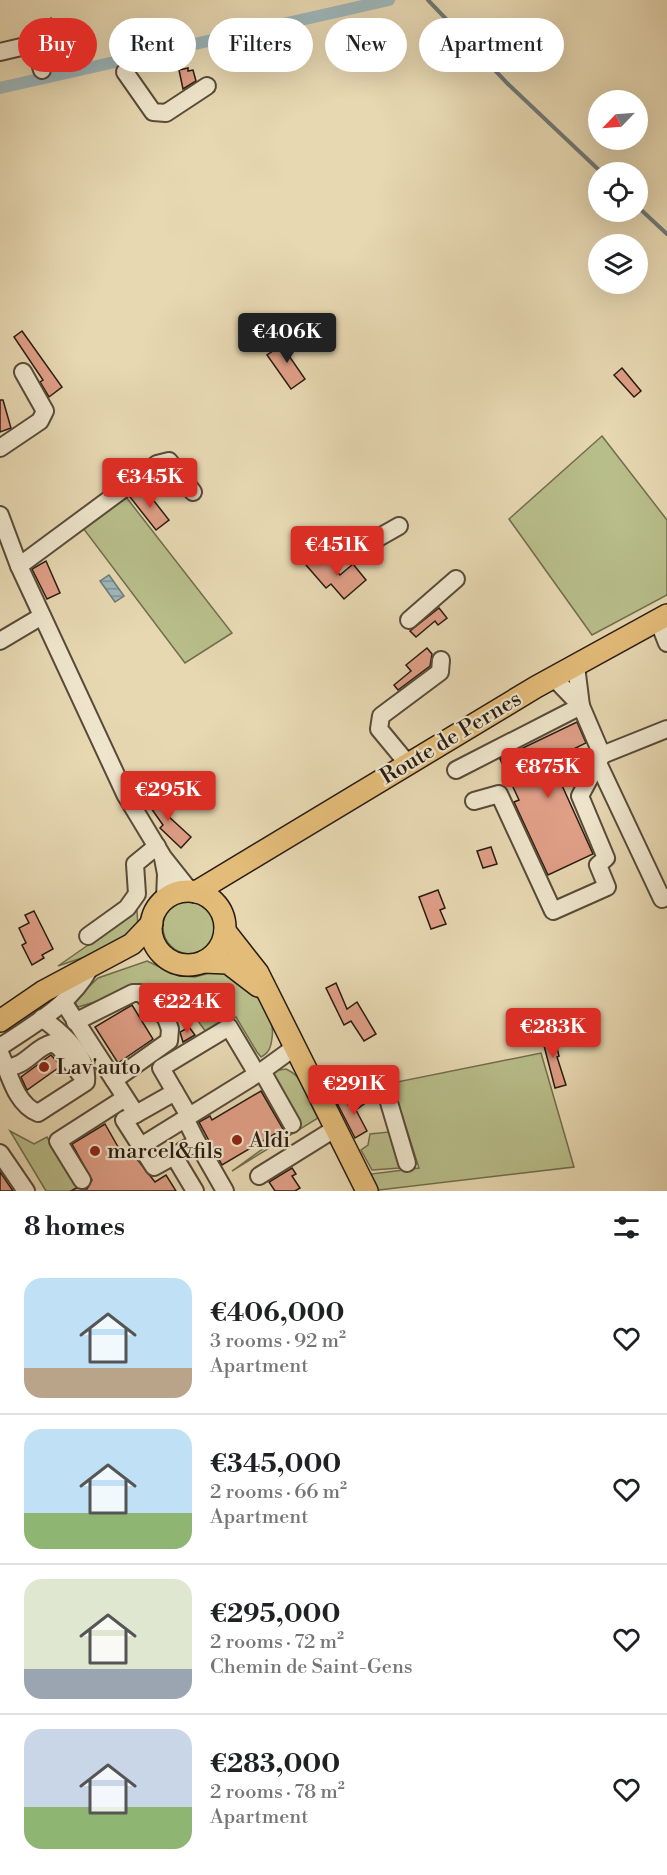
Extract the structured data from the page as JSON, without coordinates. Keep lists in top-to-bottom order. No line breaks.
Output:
{"streets":{"main road":["Route de Pernes"]},"places":["Lav'auto","Aldi","marcel&fils"],"north":"bottom left","page":{"chip":["Buy","Rent","Filters","New","Apartment"],"price":["€406K","€345K","€451K","€875K","€295K","€224K","€283K","€291K"],"heading":"8 homes","list":[{"name":"€406,000","note":"3 rooms · 92 m² · Apartment"},{"name":"€345,000","note":"2 rooms · 66 m² · Apartment"},{"name":"€295,000","note":"2 rooms · 72 m² · Chemin de Saint-Gens"},{"name":"€283,000","note":"2 rooms · 78 m² · Apartment"}]}}
